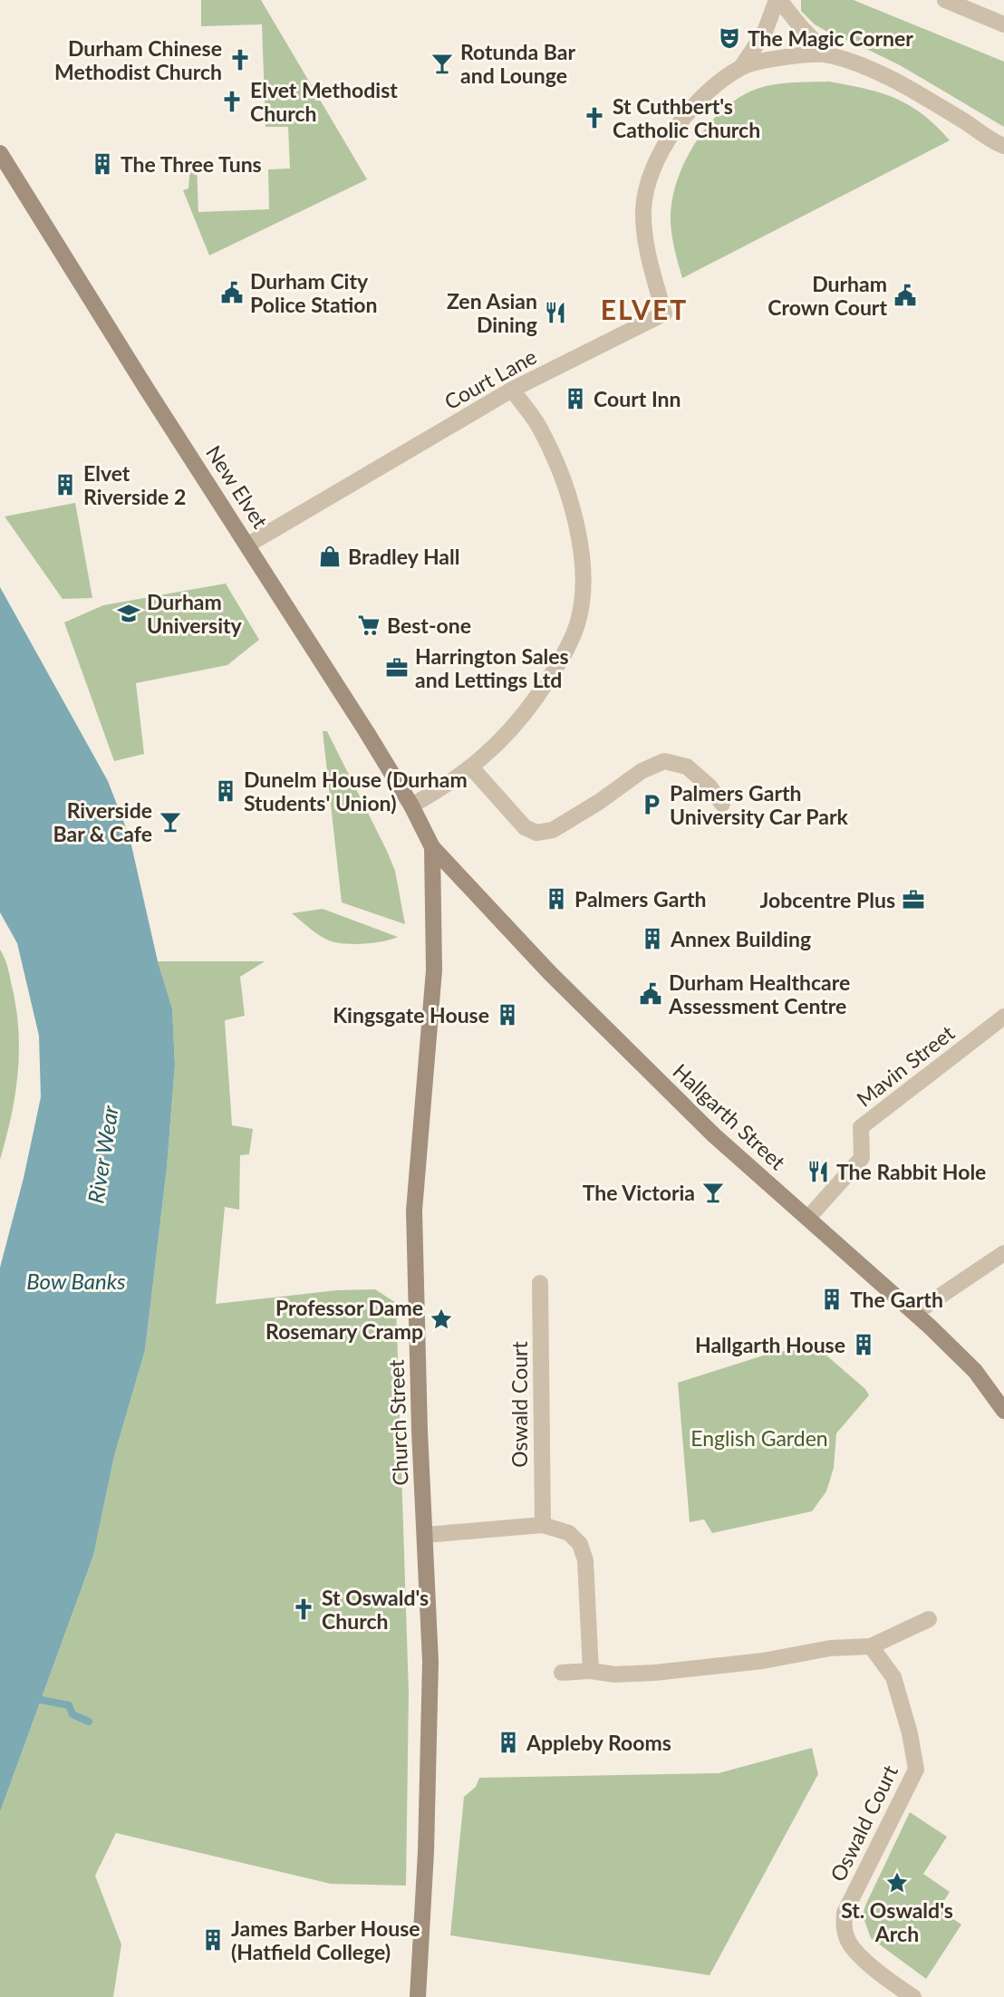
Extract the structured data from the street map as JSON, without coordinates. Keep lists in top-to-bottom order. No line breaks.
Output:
{"streets":{"street":["Court Lane","New Elvet","Mavin Street","Hallgarth Street","Oswald Court","Church Street"]},"crossings":[["Court Lane","New Elvet"],["New Elvet","Hallgarth Street"],["New Elvet","Church Street"],["Mavin Street","Hallgarth Street"],["Hallgarth Street","Church Street"]],"districts":["ELVET"],"water":["River Wear","Bow Banks"],"parks":["English Garden"],"places":{"theatre":["The Magic Corner"],"church":["Durham Chinese Methodist Church","Elvet Methodist Church","St Cuthbert's Catholic Church","St Oswald's Church"],"bar":["Rotunda Bar and Lounge","Riverside Bar & Cafe","The Victoria"],"building":["The Three Tuns","Court Inn","Elvet Riverside 2","Dunelm House (Durham Students' Union)","Palmers Garth","Annex Building","Kingsgate House","The Garth","Hallgarth House","Appleby Rooms","James Barber House (Hatfield College)"],"public building":["Durham City Police Station","Durham Crown Court","Durham Healthcare Assessment Centre"],"restaurant":["Zen Asian Dining","The Rabbit Hole"],"shop":["Bradley Hall"],"school or university":["Durham University"],"supermarket":["Best-one"],"office":["Harrington Sales and Lettings Ltd","Jobcentre Plus"],"parking":["Palmers Garth University Car Park"],"place":["Professor Dame Rosemary Cramp","St. Oswald's Arch"]}}
